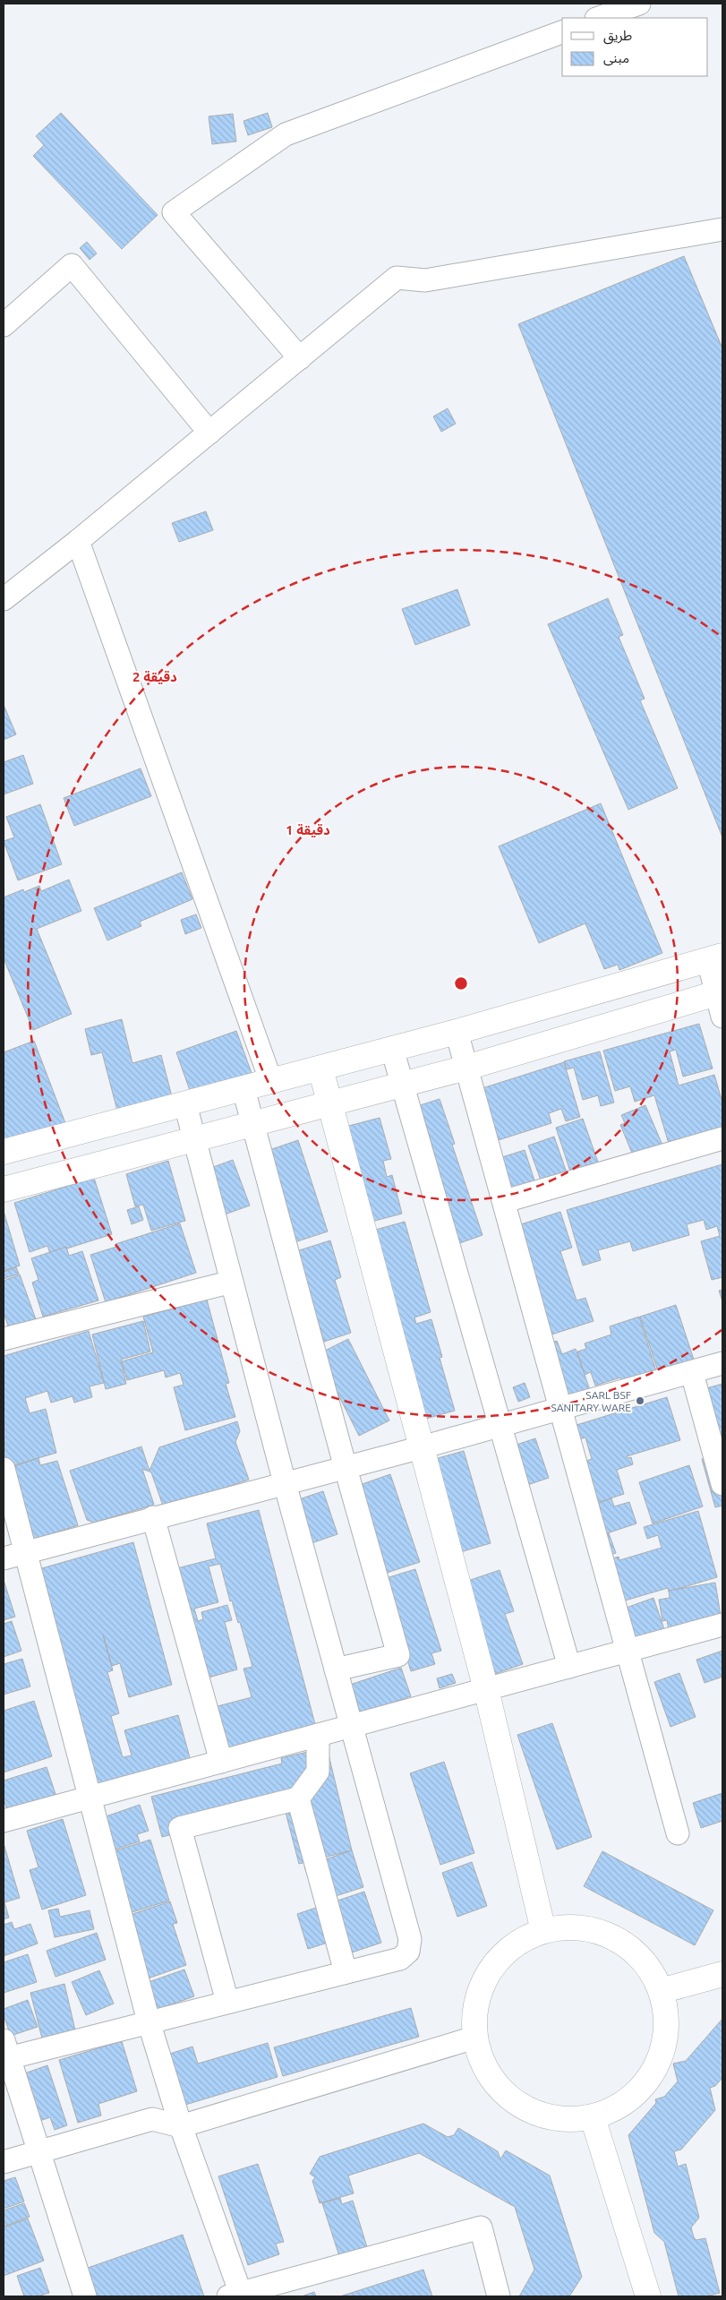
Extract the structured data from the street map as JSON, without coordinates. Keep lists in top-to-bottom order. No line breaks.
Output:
{"places":["SARL BSF SANITARY WARE"],"legend":["طريق","مبنى"],"rings":["2 دقيقة","1 دقيقة"]}
